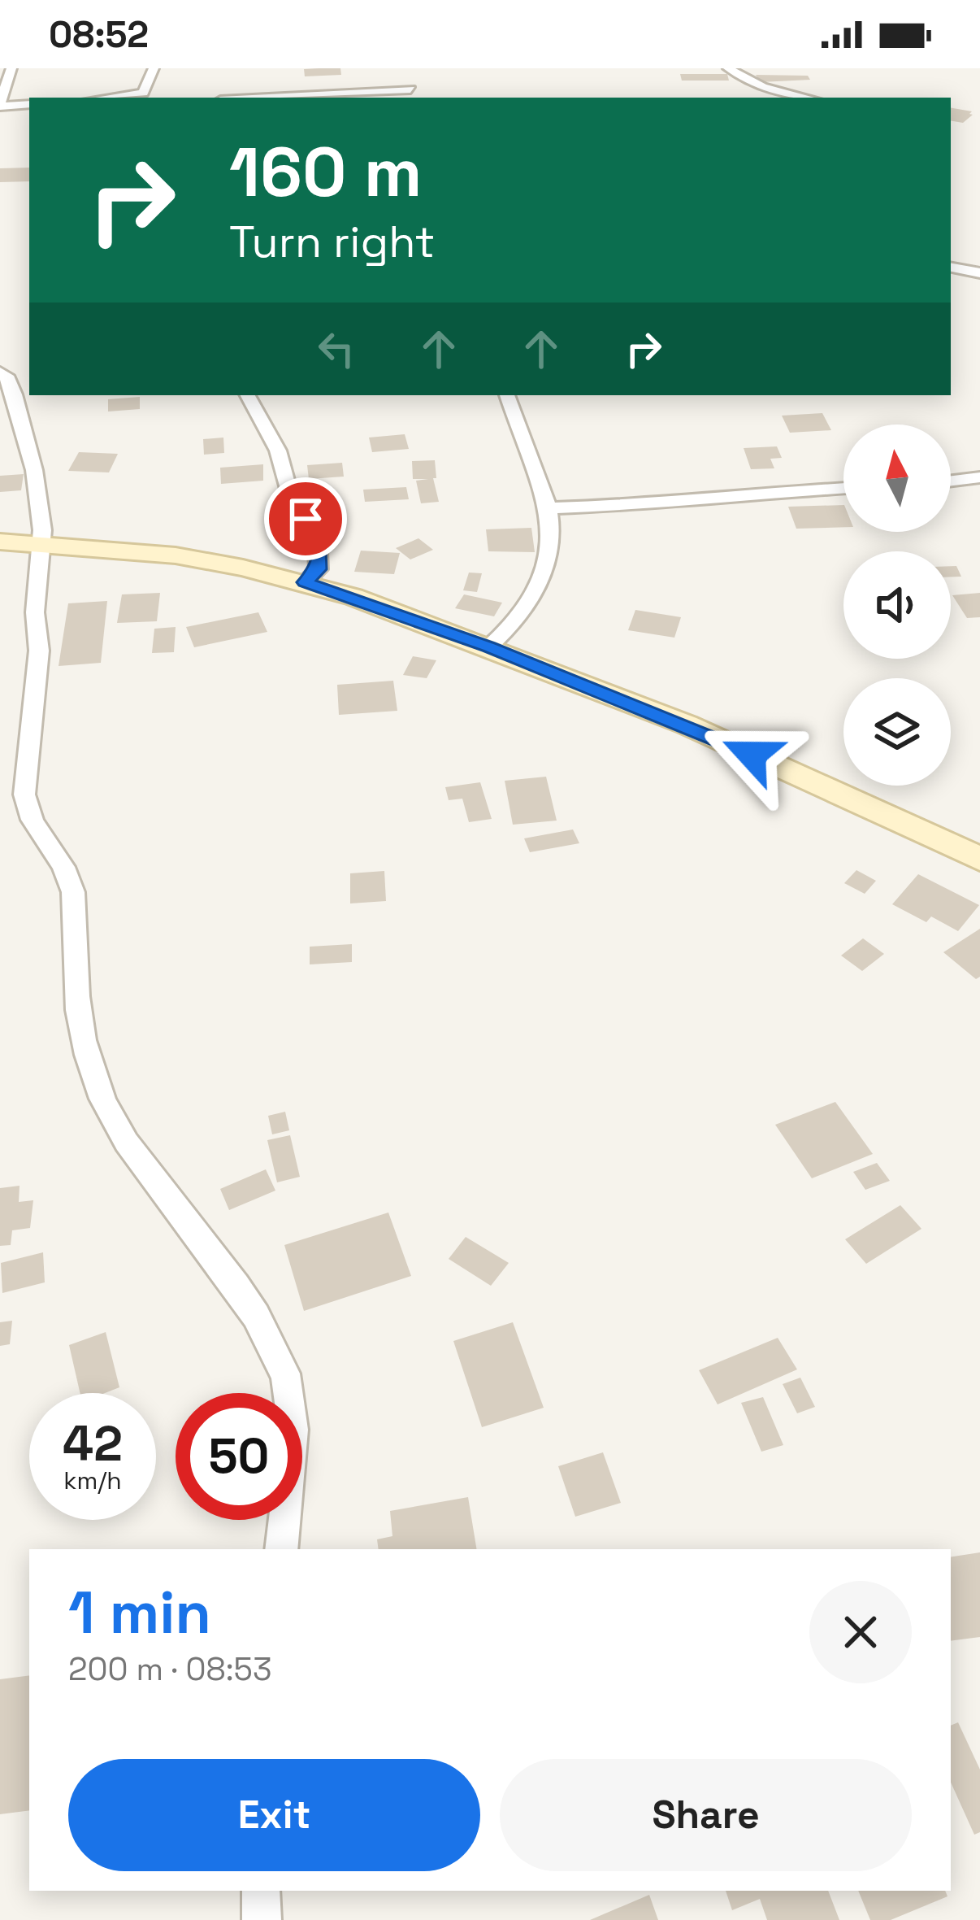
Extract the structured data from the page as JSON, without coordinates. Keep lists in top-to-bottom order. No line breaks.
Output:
{"north":"top","page":{"status":"08:52","turn":["160 m","Turn right"],"speed":"42 km/h","limit":"50","heading":["1 min","200 m · 08:53"],"buttons":["Exit","Share"]}}
